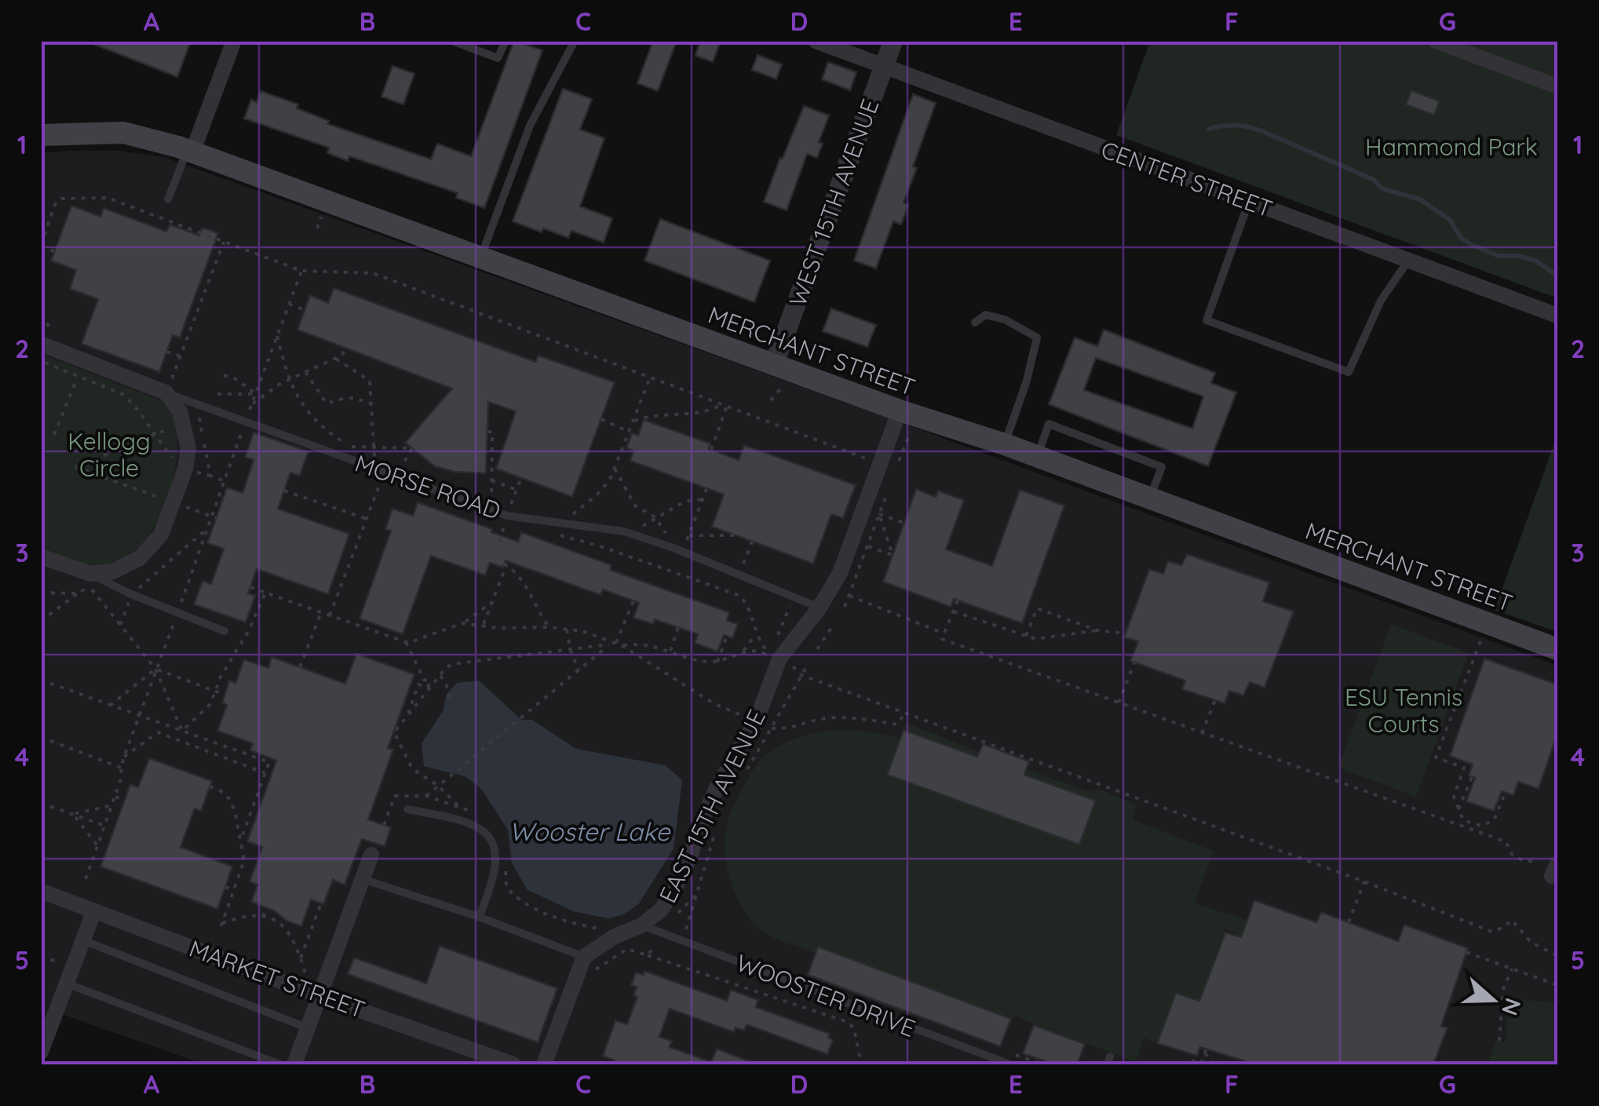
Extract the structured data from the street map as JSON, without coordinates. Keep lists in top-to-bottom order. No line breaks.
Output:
{"streets":{"main road":["MERCHANT STREET"],"street":["CENTER STREET","WEST 15TH AVENUE","MORSE ROAD","EAST 15TH AVENUE","MARKET STREET"],"lane":["WOOSTER DRIVE"]},"crossings":[["CENTER STREET","WEST 15TH AVENUE"],["WEST 15TH AVENUE","MERCHANT STREET"],["MERCHANT STREET","EAST 15TH AVENUE"],["MORSE ROAD","EAST 15TH AVENUE"],["EAST 15TH AVENUE","WOOSTER DRIVE"]],"water":["Wooster Lake"],"parks":["Hammond Park","Kellogg Circle","ESU Tennis Courts"],"north":"right","grid":{"columns":["A","B","C","D","E","F","G"],"rows":["1","2","3","4","5"]}}
